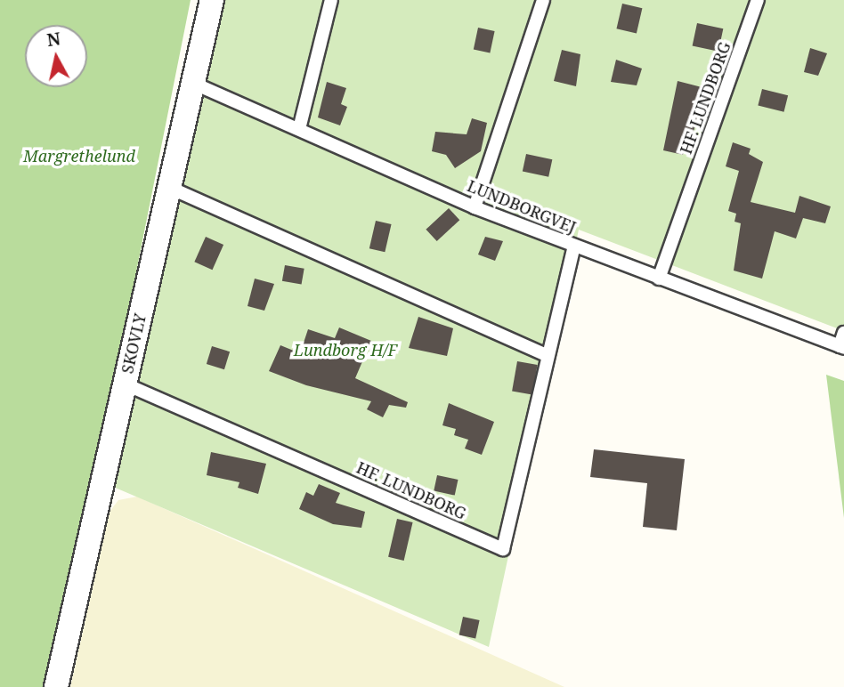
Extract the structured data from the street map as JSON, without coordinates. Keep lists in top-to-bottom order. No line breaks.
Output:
{"streets":{"street":["SKOVLY"],"lane":["HF. LUNDBORG","LUNDBORGVEJ"]},"crossings":[["HF. LUNDBORG","LUNDBORGVEJ"],["HF. LUNDBORG","SKOVLY"],["LUNDBORGVEJ","SKOVLY"]],"parks":["Margrethelund","Lundborg H/F"],"north":"top"}
